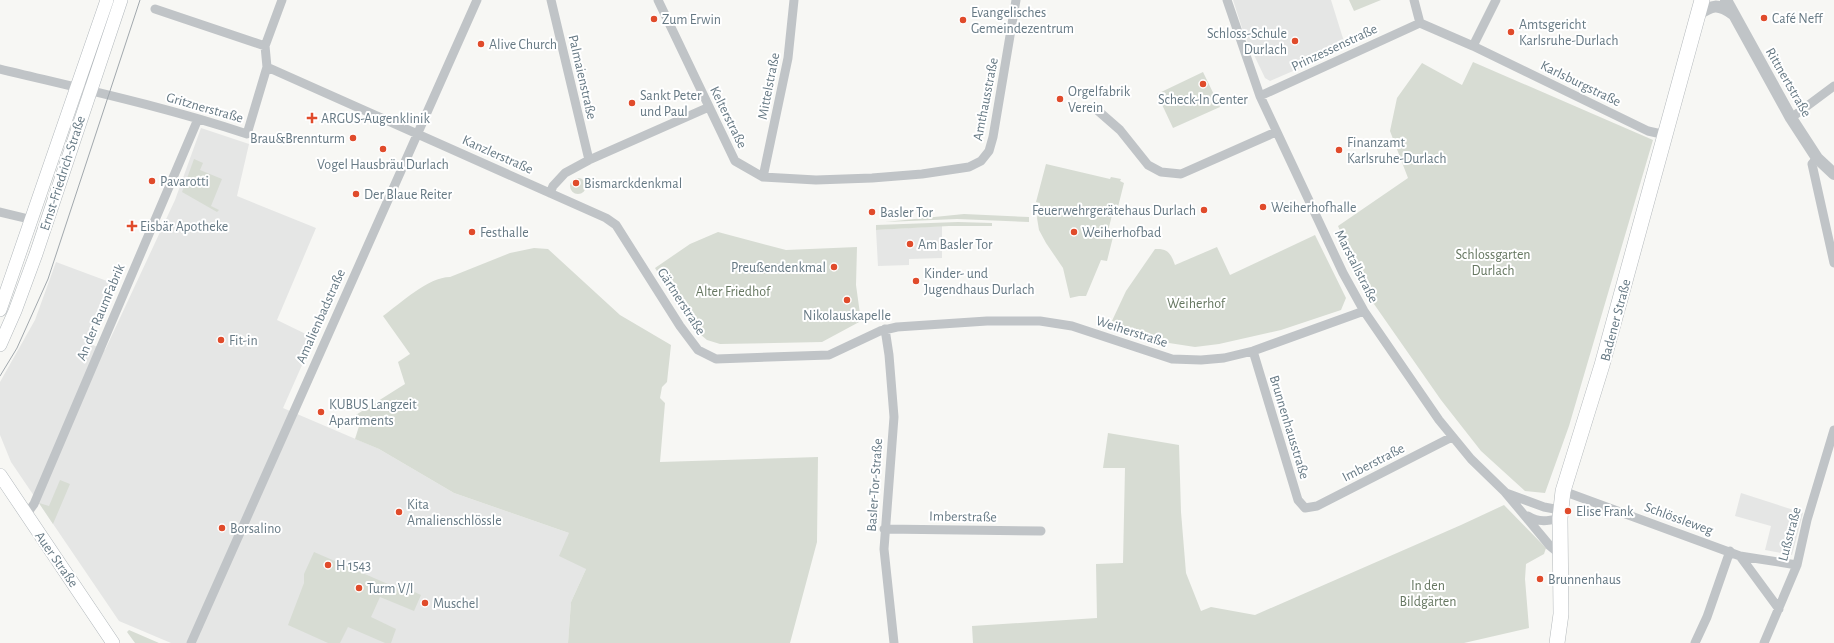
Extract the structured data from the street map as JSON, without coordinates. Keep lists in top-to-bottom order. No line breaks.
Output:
{"streets":{"main road":["Ernst-Friedrich-Straße","Badener Straße","Auer Straße"],"street":["Prinzessenstraße","Palmaienstraße","Rittnertstraße","Karlsburgstraße","Mittelstraße","Amthausstraße","Gritznerstraße","Kelterstraße","Kanzlerstraße","Marstallstraße","Gärtnerstraße","An der RaumFabrik","Amalienbadstraße","Weiherstraße","Brunnenhausstraße","Imberstraße","Basler-Tor-Straße","Schlössleweg","Lußstraße"]},"crossings":[["Prinzessenstraße","Karlsburgstraße"],["Prinzessenstraße","Marstallstraße"],["Karlsburgstraße","Badener Straße"],["Mittelstraße","Kelterstraße"],["Amthausstraße","Kelterstraße"],["Gritznerstraße","Kanzlerstraße"],["Gritznerstraße","Ernst-Friedrich-Straße"],["Gritznerstraße","An der RaumFabrik"],["Kanzlerstraße","Gärtnerstraße"],["Kanzlerstraße","Amalienbadstraße"],["Marstallstraße","Badener Straße"],["Marstallstraße","Weiherstraße"],["Marstallstraße","Imberstraße"],["Gärtnerstraße","Weiherstraße"],["Gärtnerstraße","Basler-Tor-Straße"],["An der RaumFabrik","Auer Straße"],["Badener Straße","Schlössleweg"],["Weiherstraße","Brunnenhausstraße"],["Weiherstraße","Basler-Tor-Straße"],["Brunnenhausstraße","Imberstraße"],["Imberstraße","Basler-Tor-Straße"],["Schlössleweg","Lußstraße"]],"parks":["Schlossgarten Durlach","Alter Friedhof","Weiherhof","In den Bildgärten"],"places":{"other":["Café Neff","Zum Erwin","Evangelisches Gemeindezentrum","Amtsgericht Karlsruhe-Durlach","Schloss-Schule Durlach","Alive Church","Scheck-In Center","Orgelfabrik Verein","Sankt Peter und Paul","Brau&Brennturm","Vogel Hausbräu Durlach","Finanzamt Karlsruhe-Durlach","Pavarotti","Bismarckdenkmal","Der Blaue Reiter","Weiherhofhalle","Feuerwehrgerätehaus Durlach","Basler Tor","Festhalle","Weiherhofbad","Am Basler Tor","Preußendenkmal","Kinder- und Jugendhaus Durlach","Nikolauskapelle","Fit-in","KUBUS Langzeit Apartments","Elise Frank","Kita Amalienschlössle","Borsalino","H 1543","Brunnenhaus","Turm V/I","Muschel"],"health":["ARGUS-Augenklinik","Eisbär Apotheke"]}}
